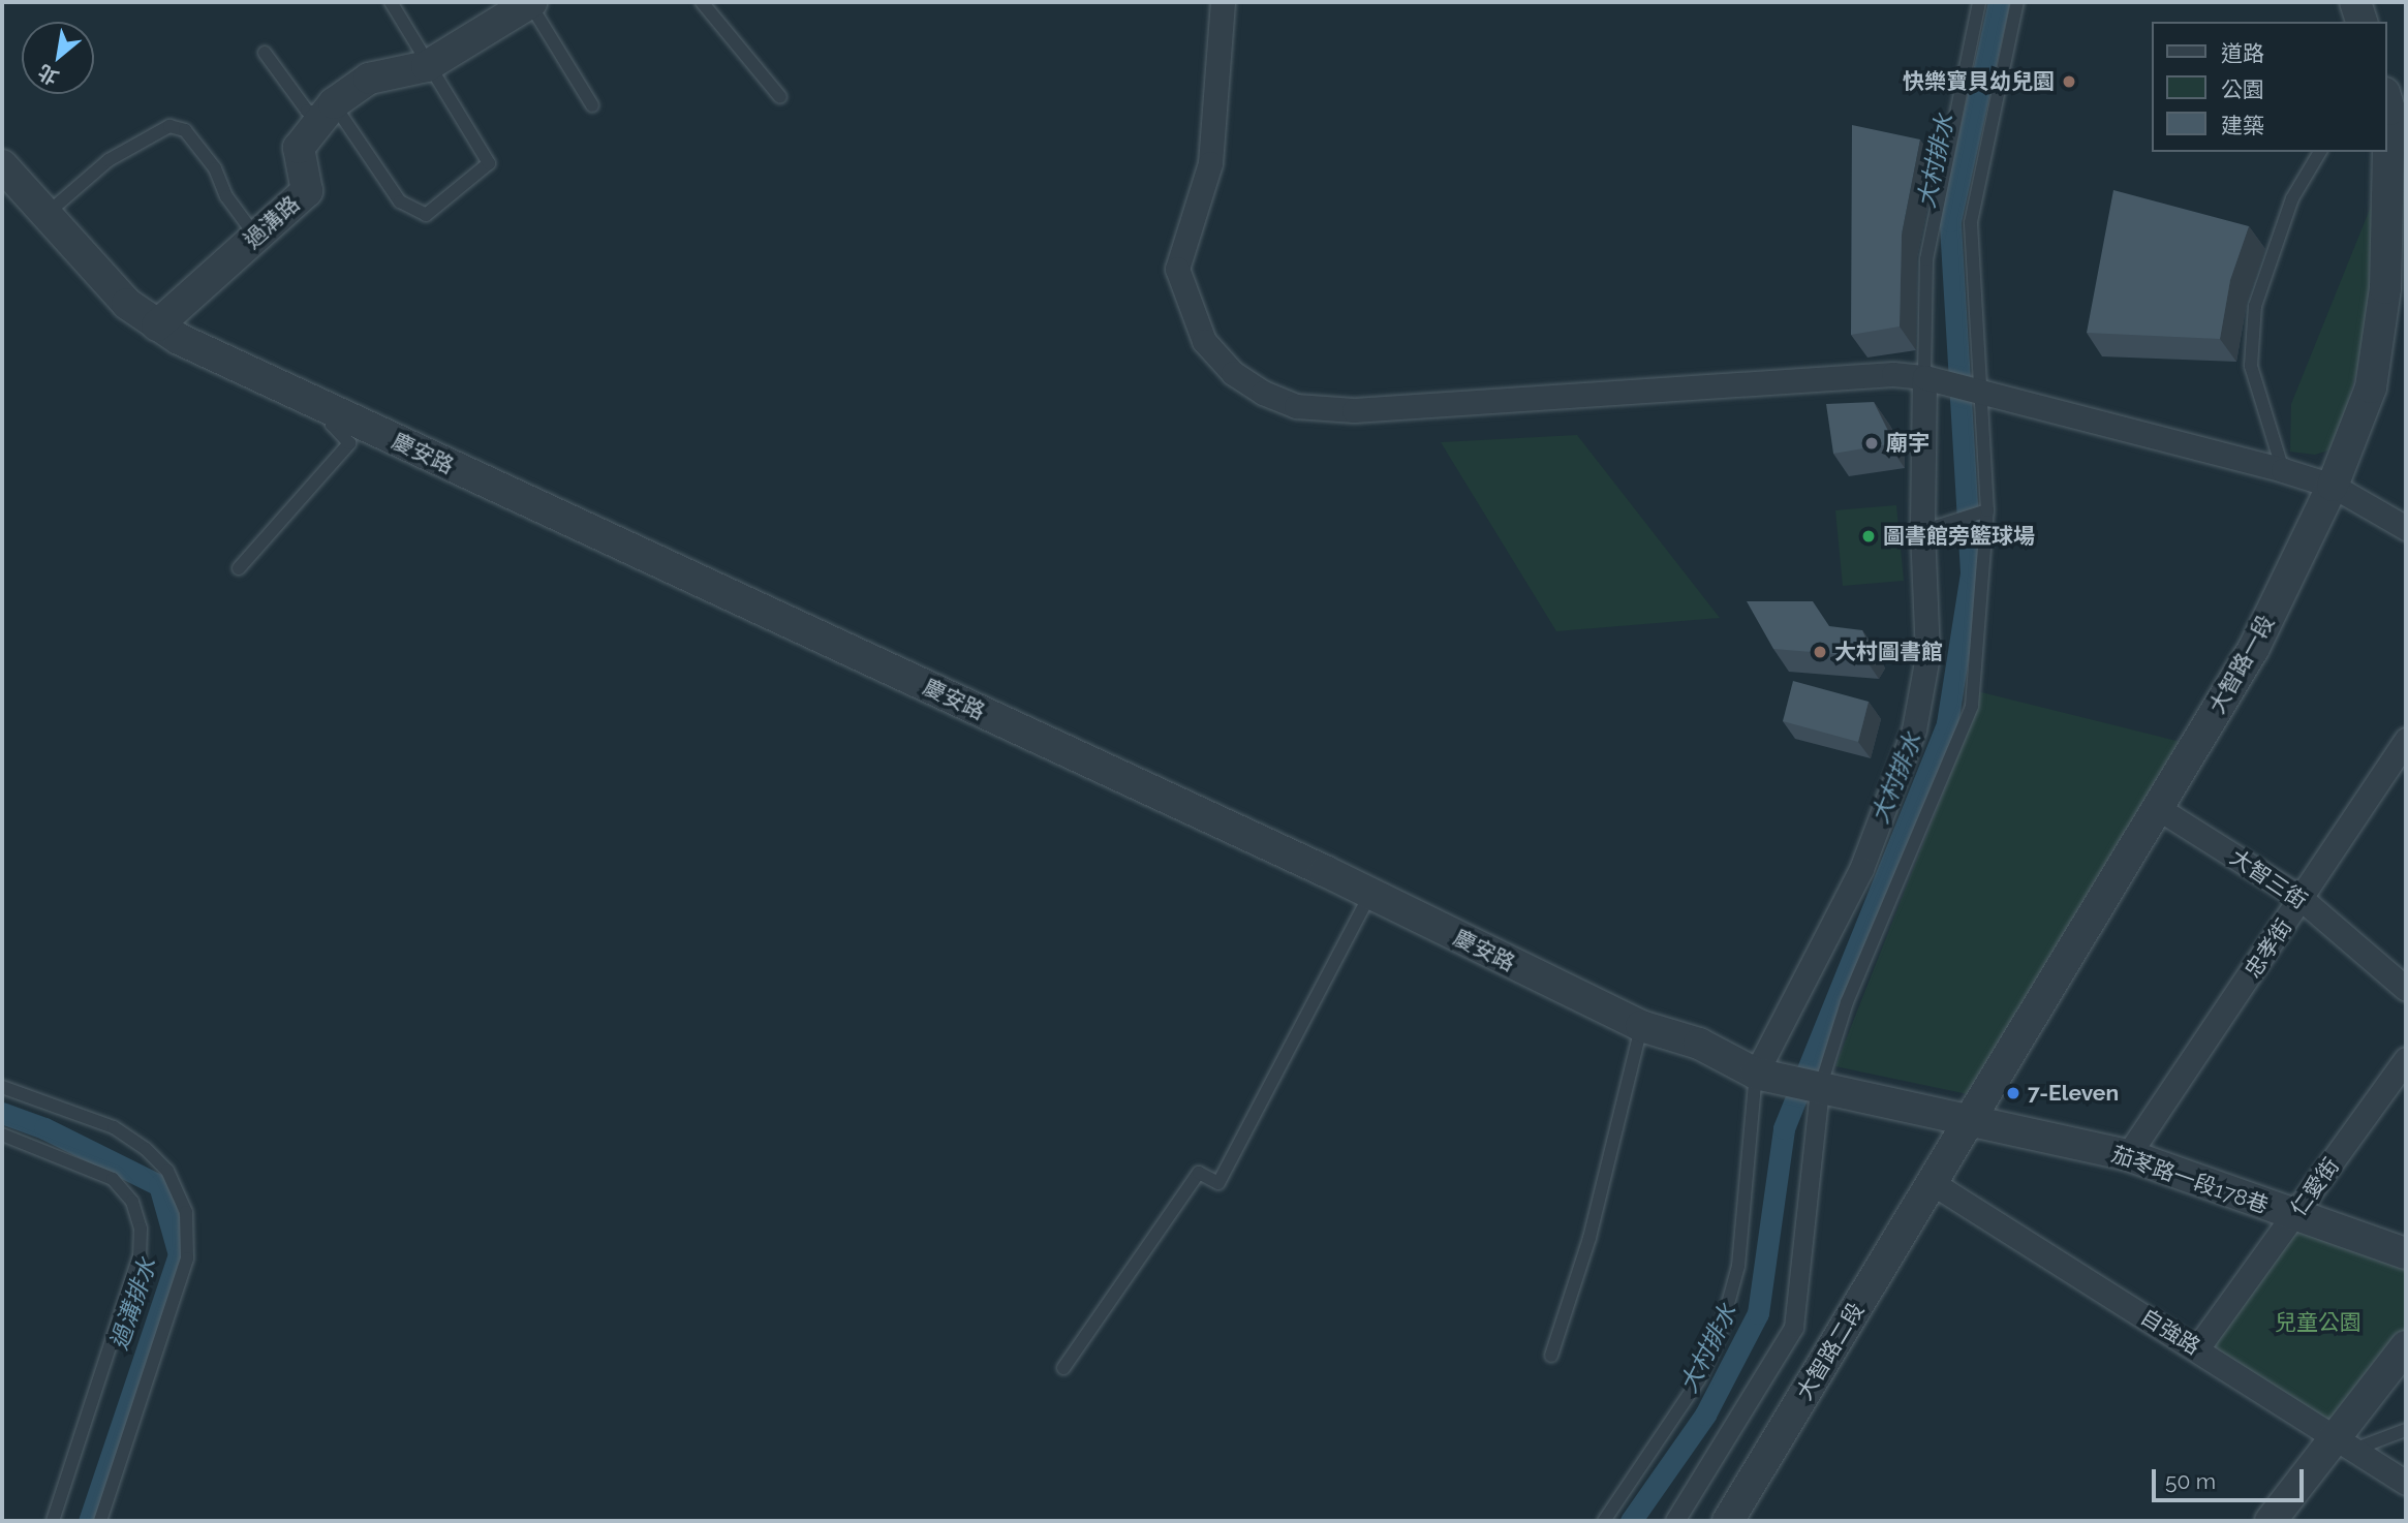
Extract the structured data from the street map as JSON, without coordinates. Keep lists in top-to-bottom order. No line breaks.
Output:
{"streets":{"street":["過溝路","慶安路","大智路一段","大智三街","忠孝街","茄苳路一段178巷","仁愛街","自強路","大智路二段"]},"crossings":[["過溝路","慶安路"],["慶安路","大智路一段"],["慶安路","茄苳路一段178巷"],["大智路一段","大智三街"],["大智路一段","茄苳路一段178巷"],["大智路一段","自強路"],["大智路一段","大智路二段"],["大智三街","忠孝街"],["忠孝街","茄苳路一段178巷"],["茄苳路一段178巷","仁愛街"],["仁愛街","自強路"],["自強路","大智路二段"]],"water":["大村排水","過溝排水"],"parks":["兒童公園"],"places":["快樂寶貝幼兒園","廟宇","圖書館旁籃球場","大村圖書館","7-Eleven"],"legend":["道路","公園","建築"],"scale_bar":"50 m","north":"bottom left"}
